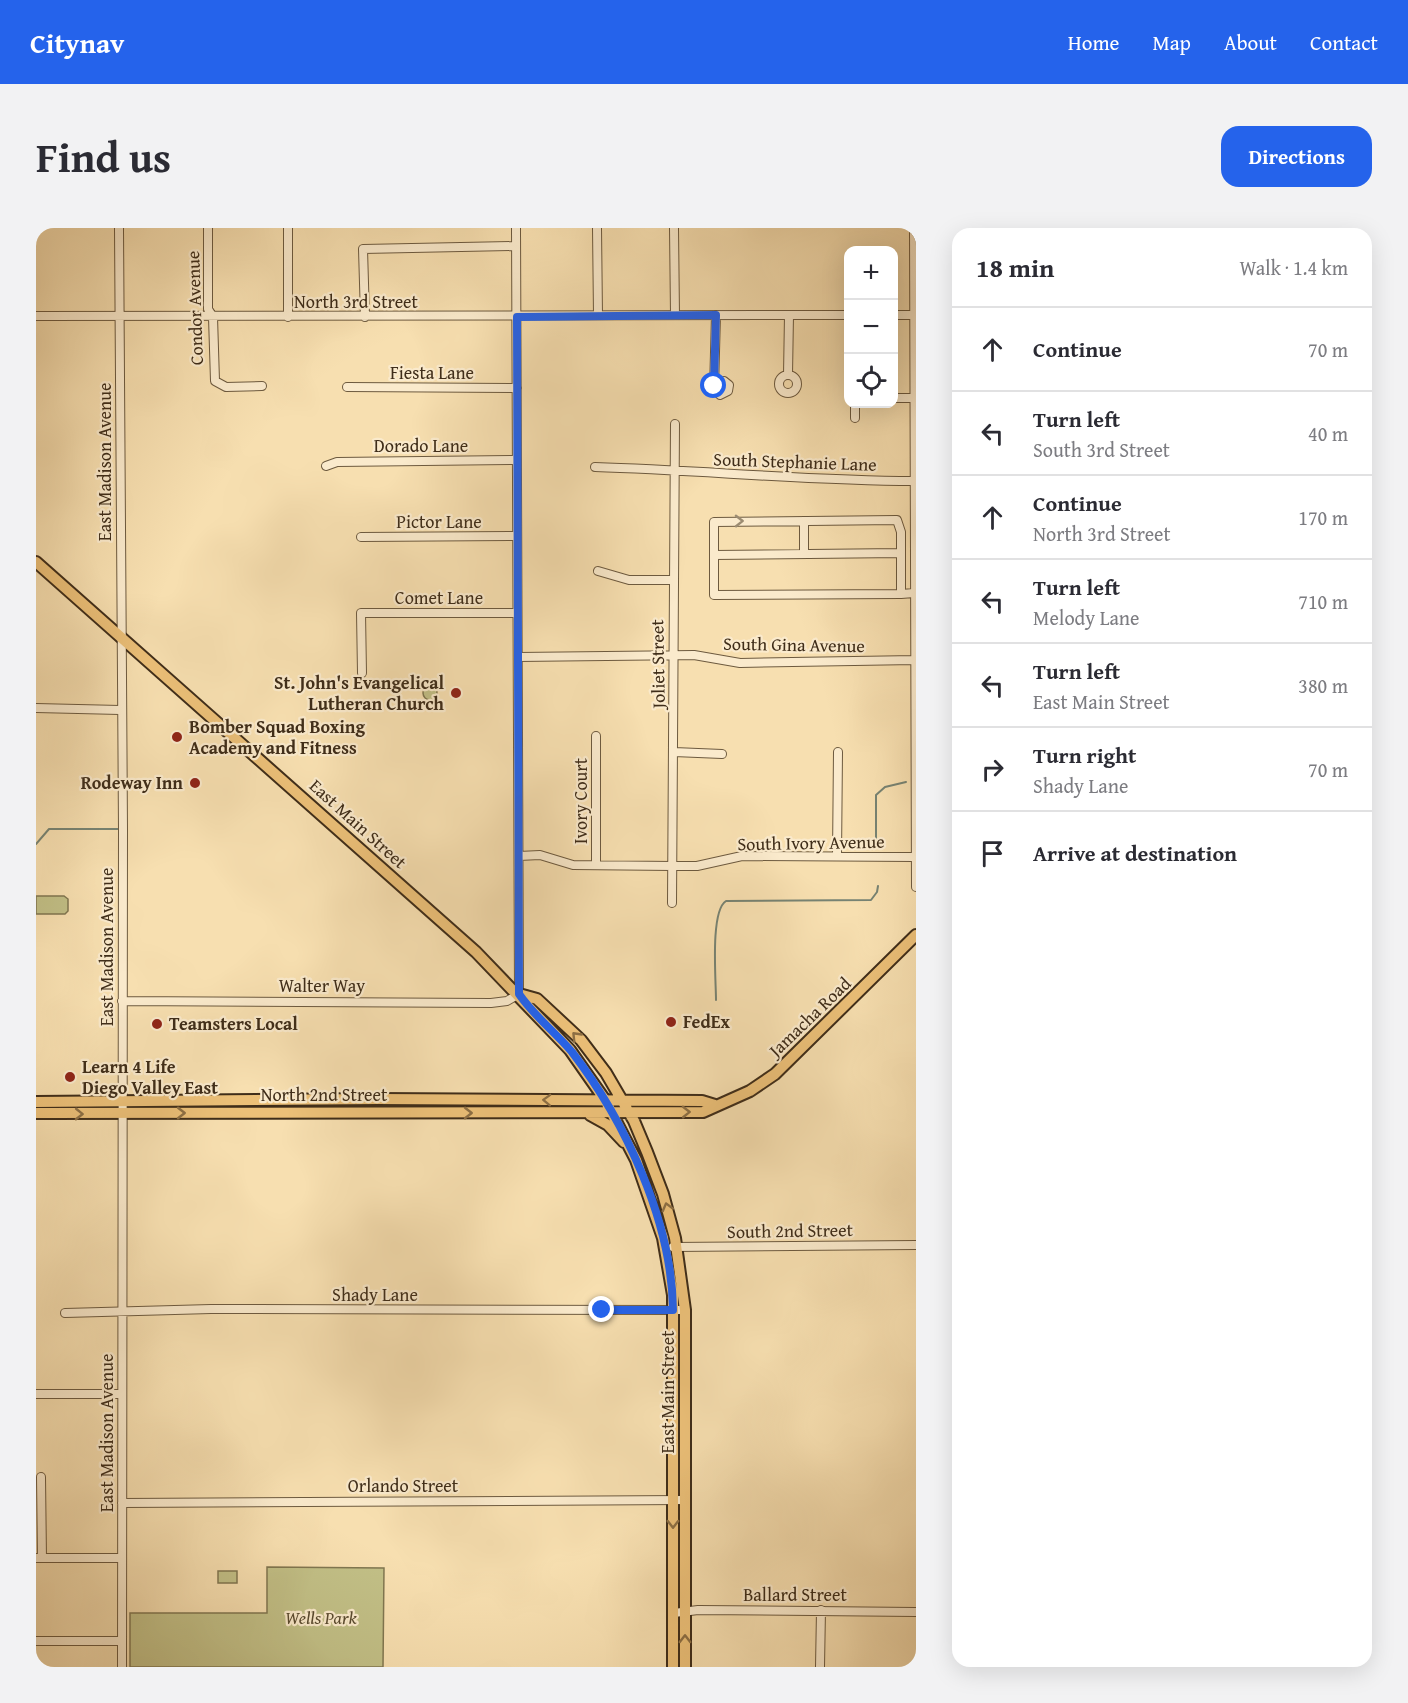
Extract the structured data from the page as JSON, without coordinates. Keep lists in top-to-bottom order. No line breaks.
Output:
{"streets":{"main road":["East Main Street","Jamacha Road","North 2nd Street"],"street":["North 3rd Street","Condor Avenue","Fiesta Lane","Dorado Lane","East Madison Avenue","South Stephanie Lane","Pictor Lane","Comet Lane","South Gina Avenue","Joliet Street","Ivory Court","South Ivory Avenue","Walter Way","South 2nd Street","Shady Lane","Orlando Street","Ballard Street"]},"crossings":[["North 3rd Street","Condor Avenue"],["North 3rd Street","East Madison Avenue"],["East Madison Avenue","East Main Street"],["East Madison Avenue","Walter Way"],["East Madison Avenue","North 2nd Street"],["East Madison Avenue","Shady Lane"],["East Madison Avenue","Orlando Street"],["South Stephanie Lane","Joliet Street"],["South Gina Avenue","Joliet Street"],["Joliet Street","South Ivory Avenue"],["Ivory Court","South Ivory Avenue"],["East Main Street","Walter Way"],["East Main Street","Jamacha Road"],["East Main Street","North 2nd Street"],["East Main Street","South 2nd Street"],["East Main Street","Shady Lane"],["East Main Street","Orlando Street"],["East Main Street","Ballard Street"],["Jamacha Road","North 2nd Street"]],"parks":["Wells Park"],"places":["St. John's Evangelical Lutheran Church","Bomber Squad Boxing Academy and Fitness","Rodeway Inn","FedEx","Teamsters Local","Learn 4 Life Diego Valley East"],"page":{"header":"Citynav","nav":["Home","Map","About","Contact"],"title":"Find us","buttons":"Directions","heading":["18 min","Walk · 1.4 km"],"map_buttons":["+","−"],"list":[["Continue","70 m"],["Turn left","South 3rd Street","40 m"],["Continue","North 3rd Street","170 m"],["Turn left","Melody Lane","710 m"],["Turn left","East Main Street","380 m"],["Turn right","Shady Lane","70 m"],"Arrive at destination"]}}
